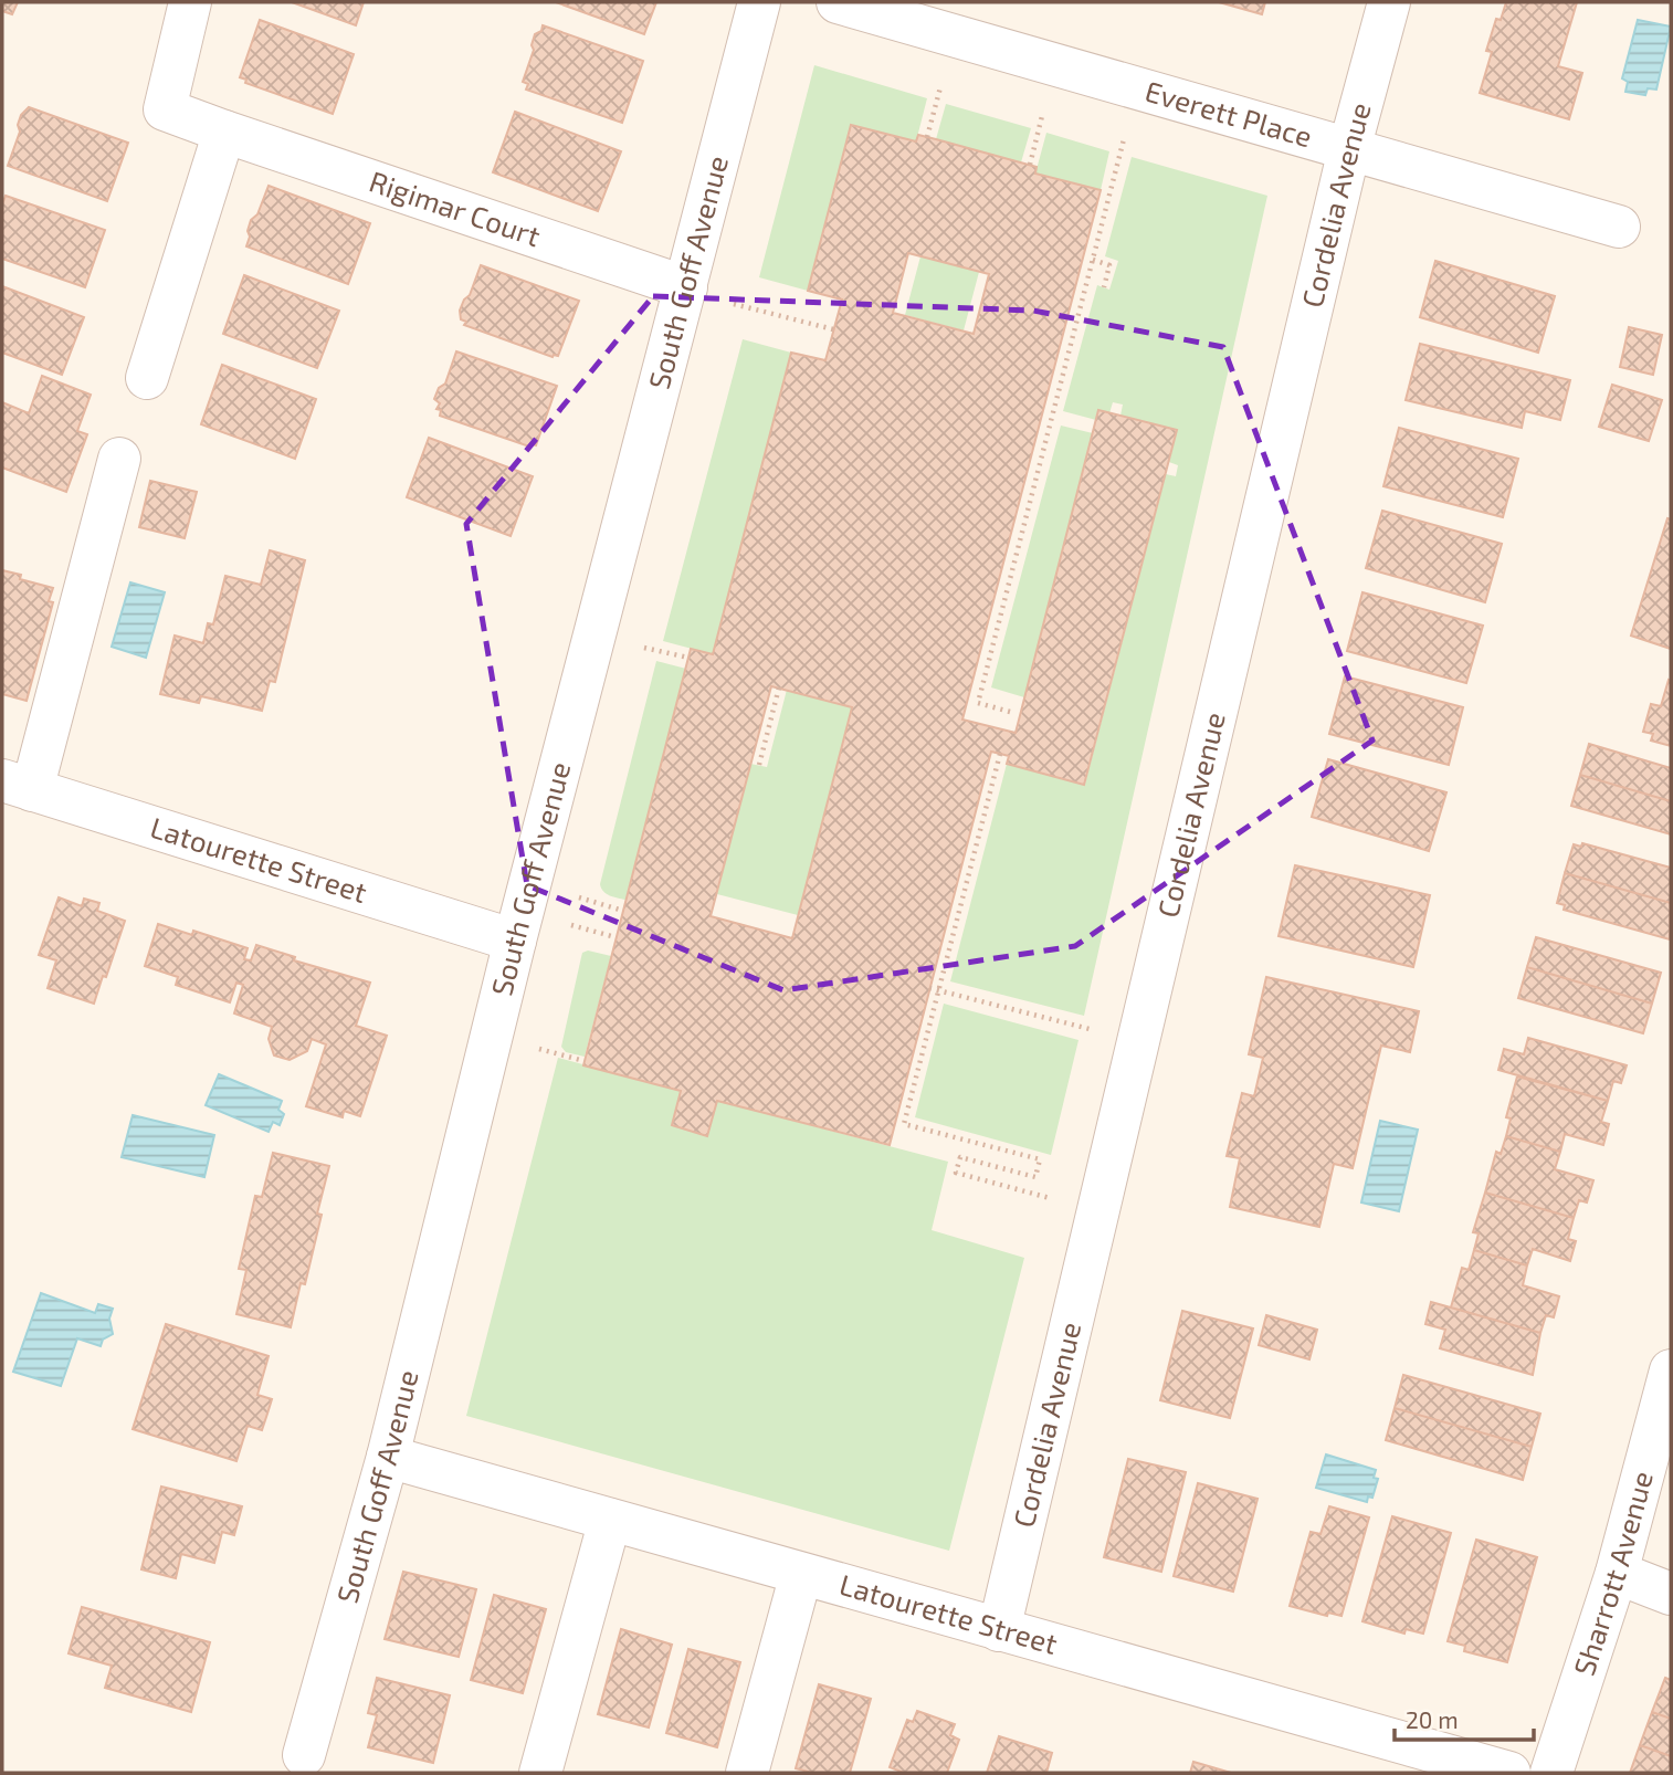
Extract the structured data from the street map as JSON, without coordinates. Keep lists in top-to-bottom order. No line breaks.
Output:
{"streets":{"street":["Everett Place","Cordelia Avenue","Rigimar Court","South Goff Avenue","Latourette Street","Sharrott Avenue"]},"crossings":[["Everett Place","Cordelia Avenue"],["Cordelia Avenue","Latourette Street"],["Rigimar Court","South Goff Avenue"],["South Goff Avenue","Latourette Street"]],"scale_bar":"20 m"}
